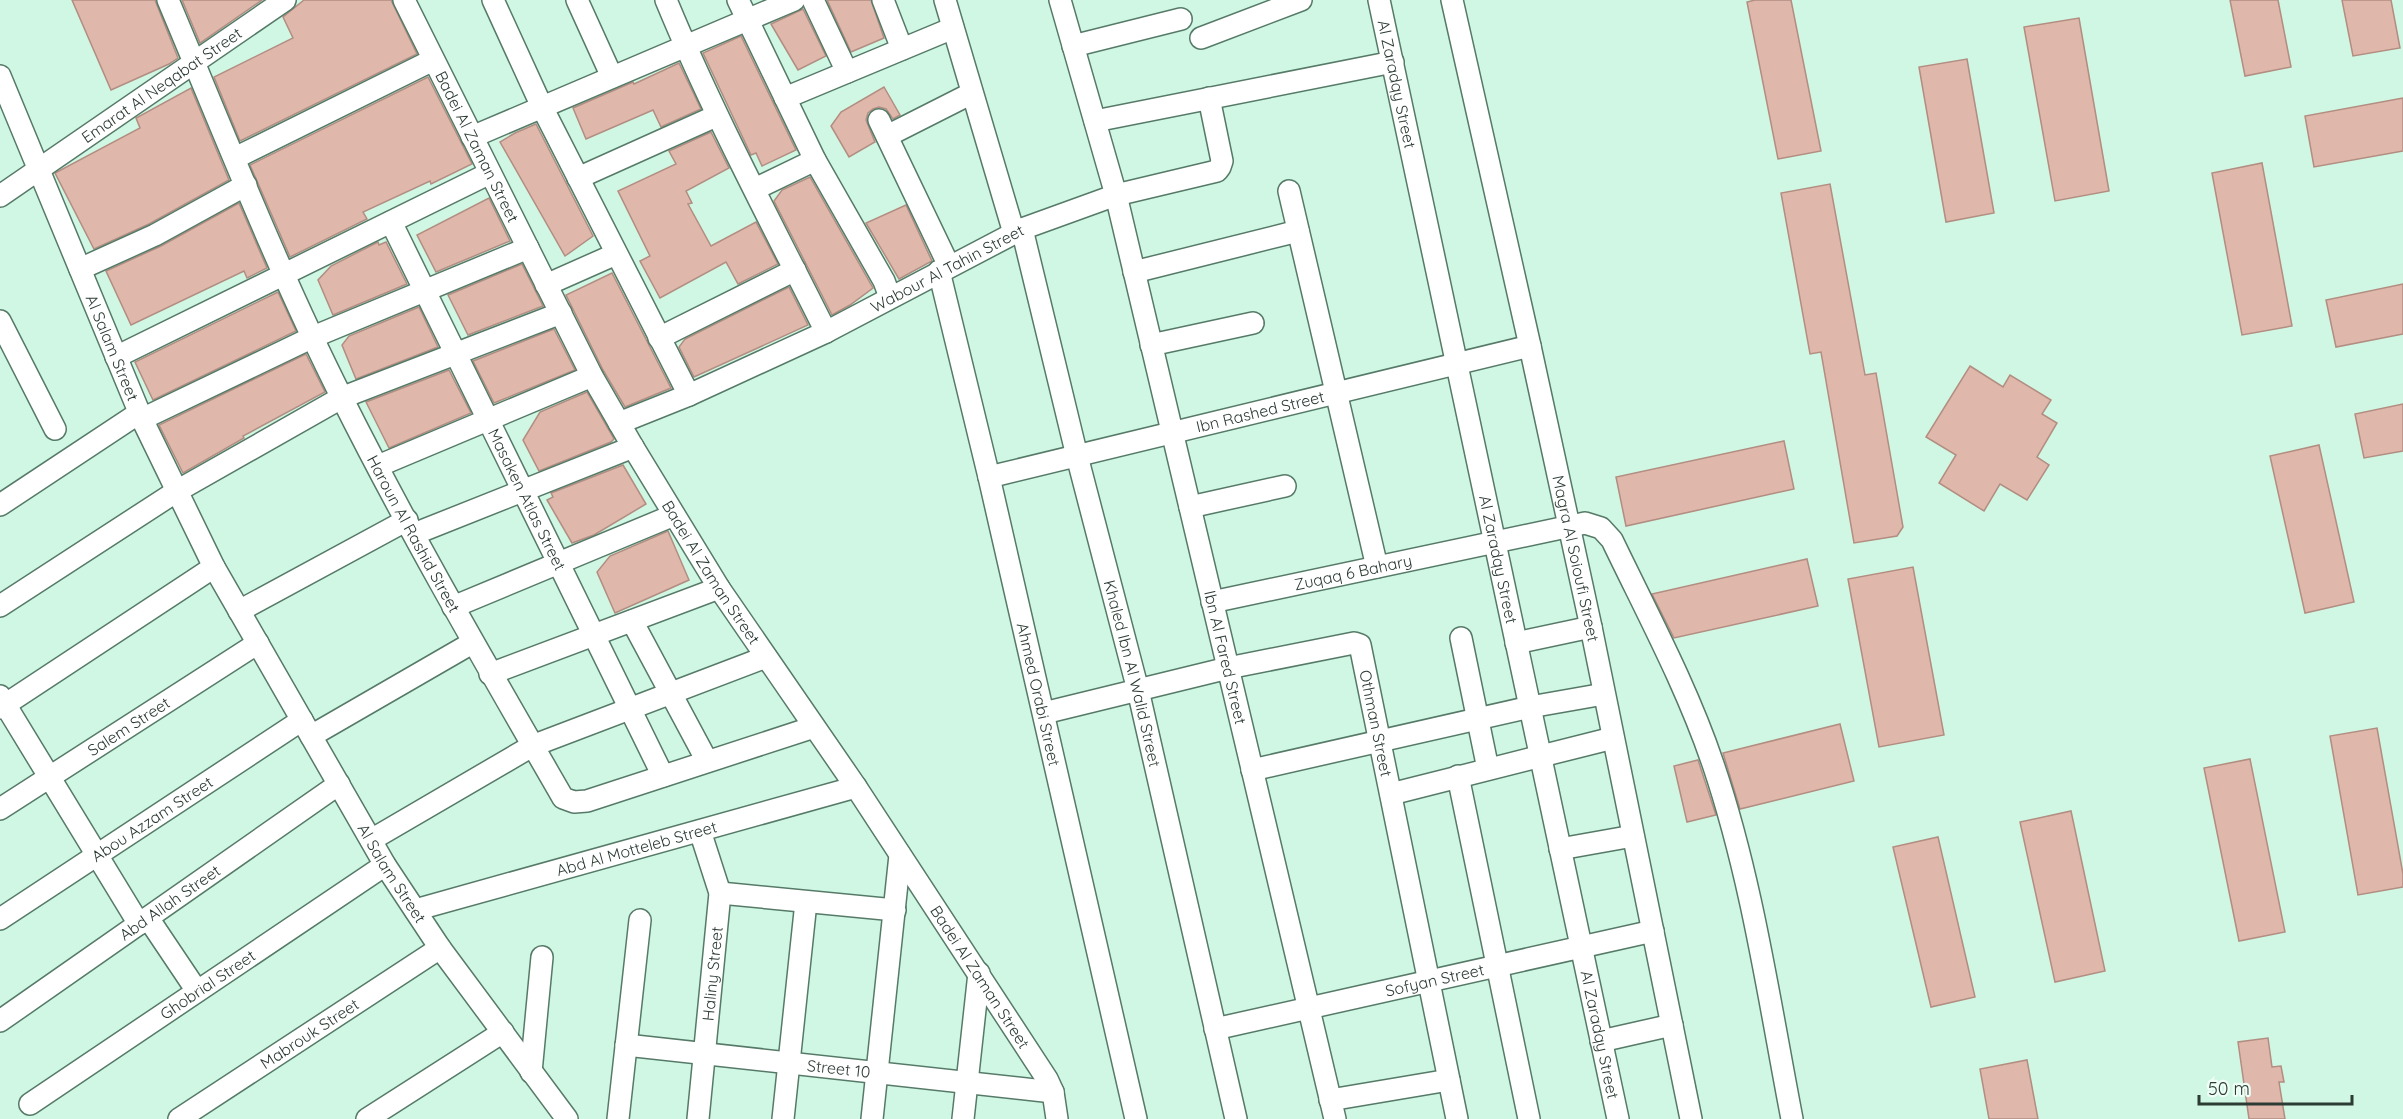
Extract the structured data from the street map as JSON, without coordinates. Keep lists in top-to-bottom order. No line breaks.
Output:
{"streets":{"street":["Al Zaradqy Street","Emarat Al Neqabat Street","Badei Al Zaman Street","Wabour Al Tahin Street","Al Salam Street","Ibn Rashed Street","Masaken Atlas Street","Haroun Al Rashid Street","Magra Al Soioufi Street","Zuqaq 6 Bahary","Ibn Al Fared Street","Khaled Ibn Al Walid Street","Ahmed Orabi Street","Othman Street","Salem Street","Abou Azzam Street","Abd Al Motteleb Street","Abd Allah Street","Haliny Street","Sofyan Street","Ghobrial Street","Mabrouk Street","Street 10"]},"crossings":[["Al Zaradqy Street","Ibn Rashed Street"],["Al Zaradqy Street","Zuqaq 6 Bahary"],["Al Zaradqy Street","Sofyan Street"],["Emarat Al Neqabat Street","Al Salam Street"],["Emarat Al Neqabat Street","Haroun Al Rashid Street"],["Badei Al Zaman Street","Wabour Al Tahin Street"],["Badei Al Zaman Street","Abd Al Motteleb Street"],["Badei Al Zaman Street","Street 10"],["Wabour Al Tahin Street","Ibn Al Fared Street"],["Wabour Al Tahin Street","Khaled Ibn Al Walid Street"],["Wabour Al Tahin Street","Ahmed Orabi Street"],["Al Salam Street","Salem Street"],["Al Salam Street","Abou Azzam Street"],["Al Salam Street","Abd Al Motteleb Street"],["Al Salam Street","Abd Allah Street"],["Al Salam Street","Ghobrial Street"],["Al Salam Street","Mabrouk Street"],["Ibn Rashed Street","Magra Al Soioufi Street"],["Ibn Rashed Street","Ibn Al Fared Street"],["Ibn Rashed Street","Khaled Ibn Al Walid Street"],["Ibn Rashed Street","Ahmed Orabi Street"],["Masaken Atlas Street","Haroun Al Rashid Street"],["Haroun Al Rashid Street","Abou Azzam Street"],["Magra Al Soioufi Street","Zuqaq 6 Bahary"],["Magra Al Soioufi Street","Sofyan Street"],["Zuqaq 6 Bahary","Ibn Al Fared Street"],["Ibn Al Fared Street","Othman Street"],["Ibn Al Fared Street","Sofyan Street"],["Khaled Ibn Al Walid Street","Ahmed Orabi Street"],["Khaled Ibn Al Walid Street","Othman Street"],["Khaled Ibn Al Walid Street","Sofyan Street"],["Ahmed Orabi Street","Othman Street"],["Othman Street","Sofyan Street"],["Abd Al Motteleb Street","Haliny Street"],["Haliny Street","Street 10"]],"scale_bar":"50 m"}
